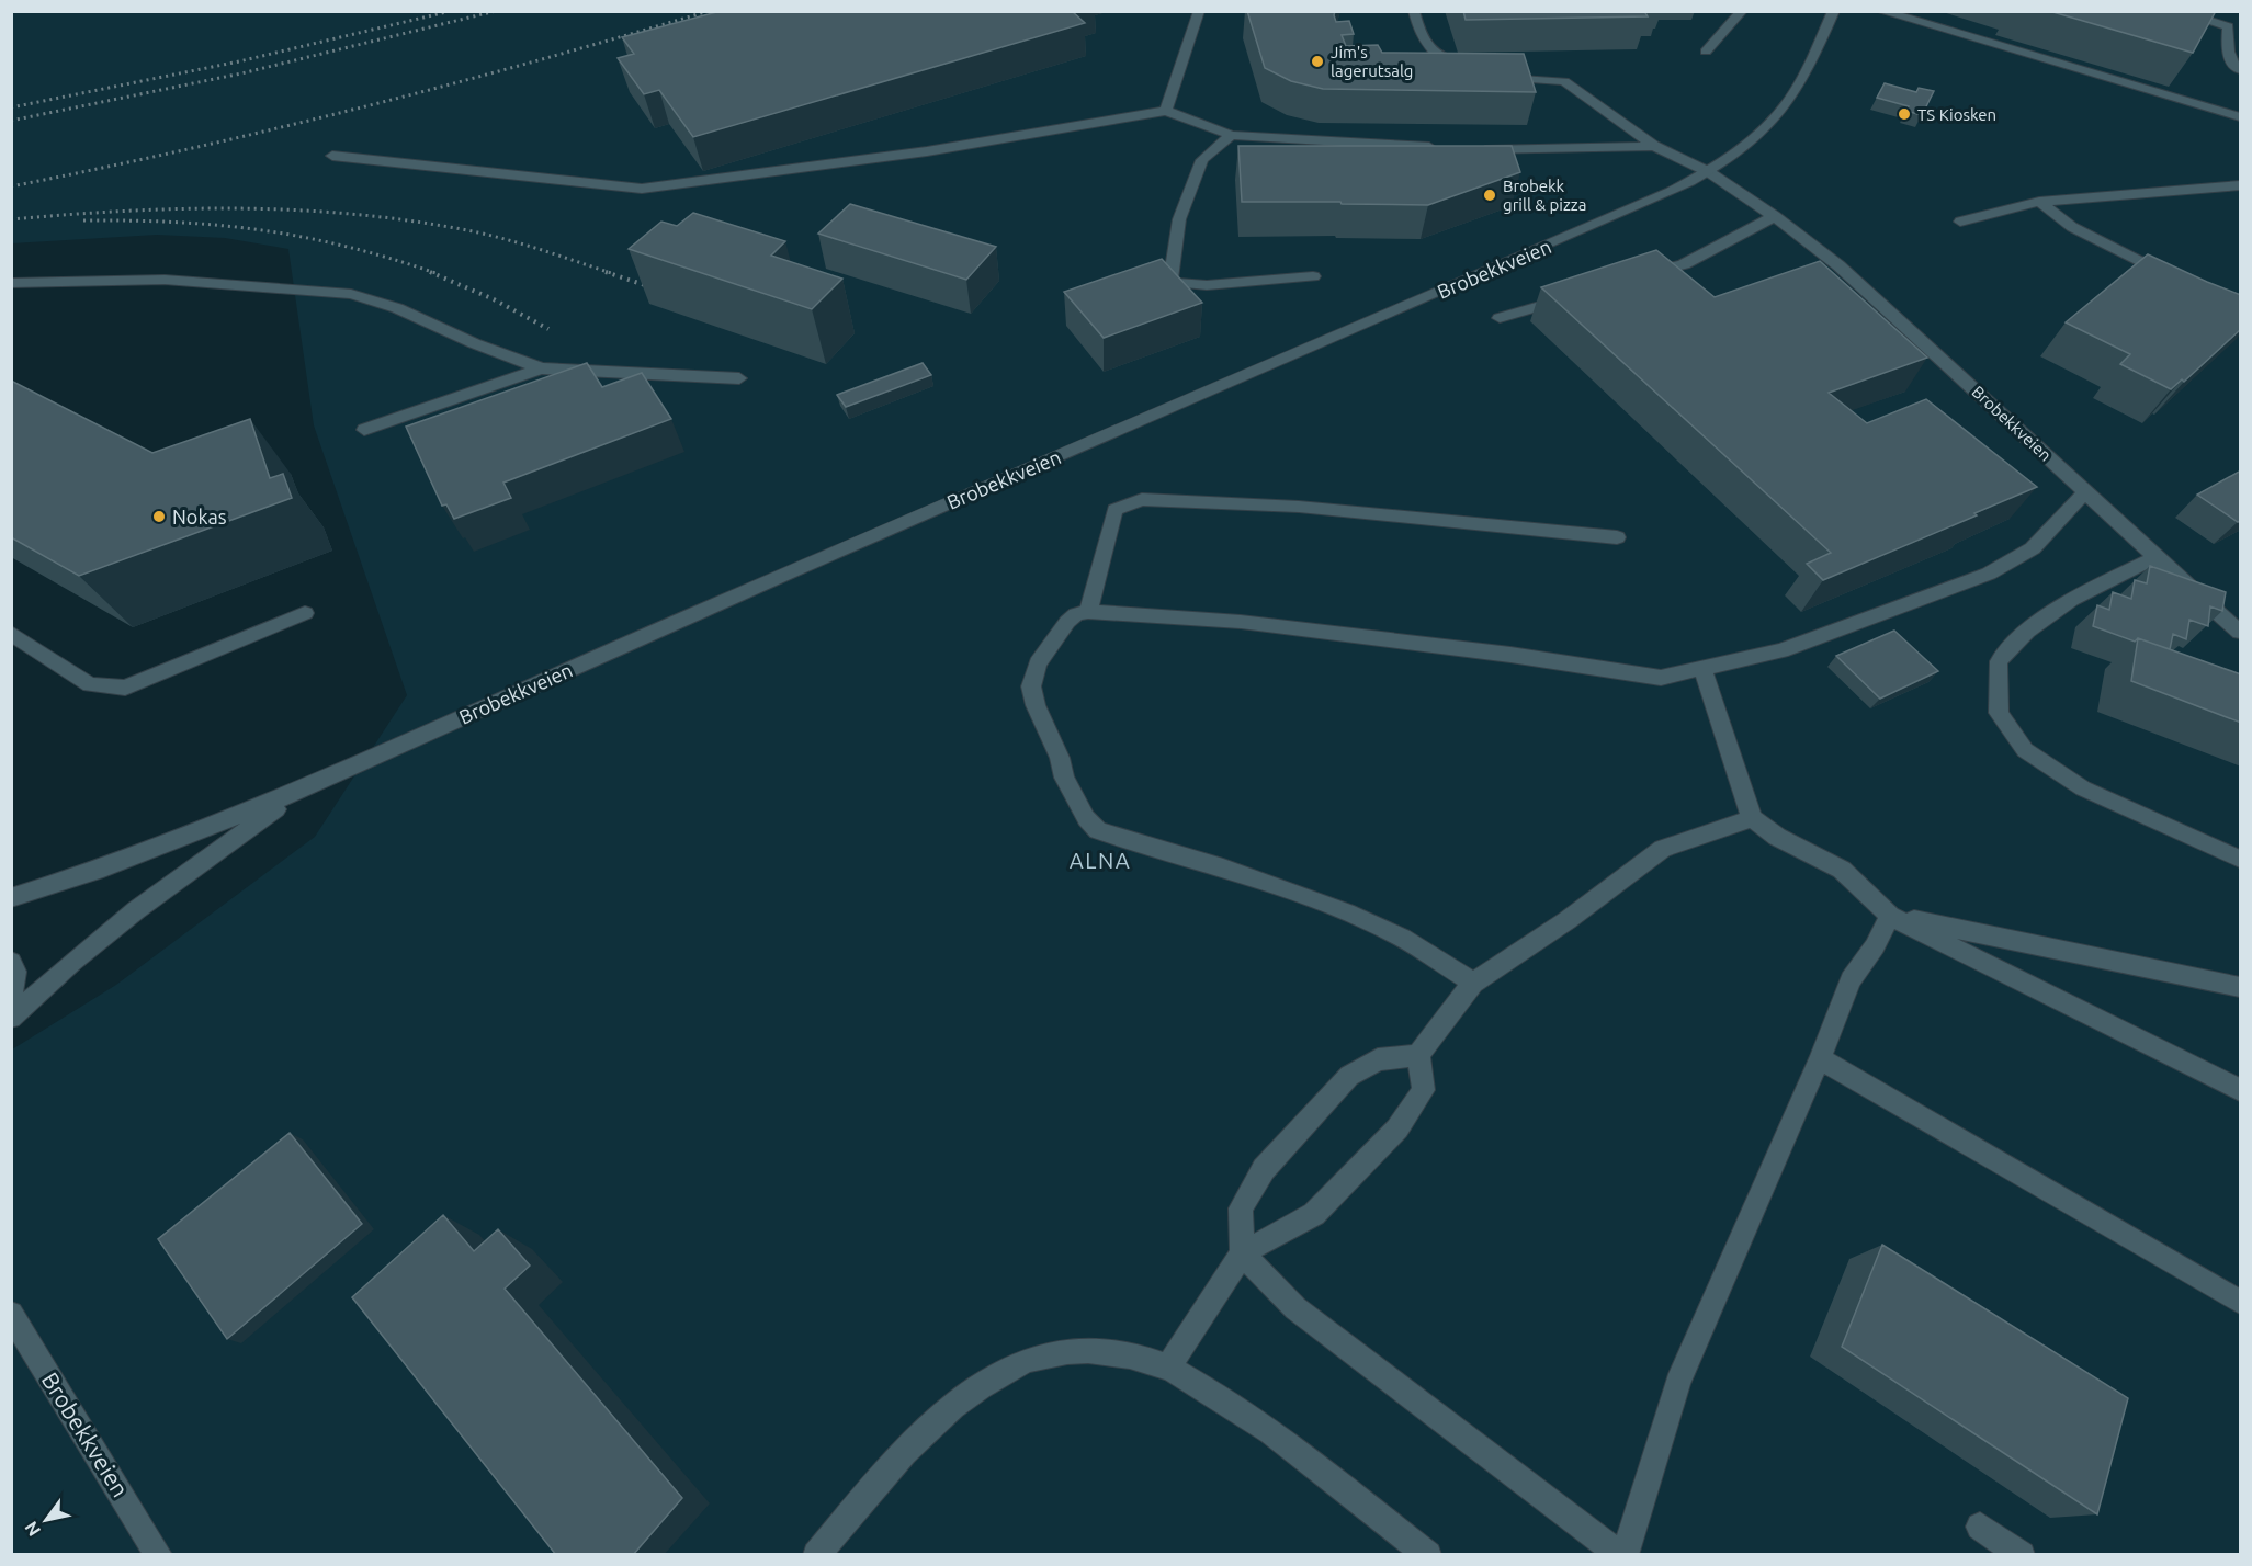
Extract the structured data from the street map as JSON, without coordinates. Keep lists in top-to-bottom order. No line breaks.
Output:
{"streets":{"street":["Brobekkveien"]},"districts":["ALNA"],"places":["Jim's lagerutsalg","TS Kiosken","Brobekk grill & pizza","Nokas"],"north":"bottom left"}
